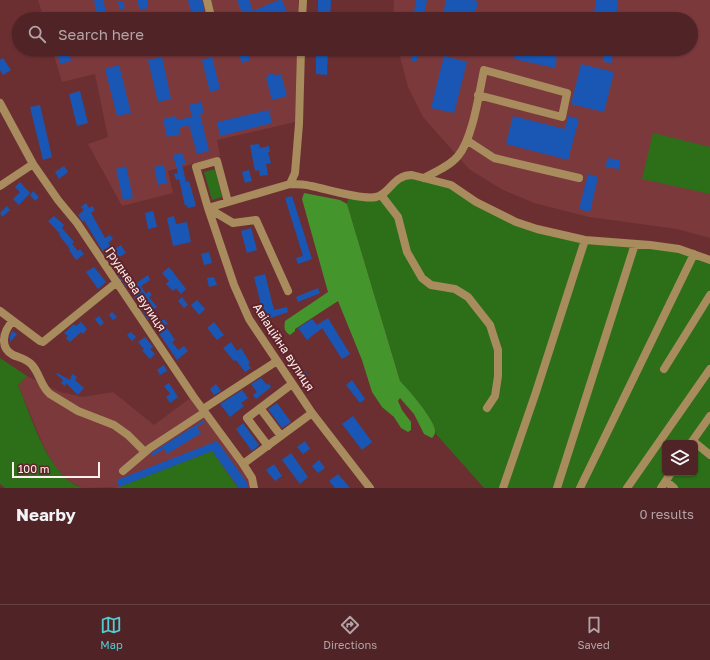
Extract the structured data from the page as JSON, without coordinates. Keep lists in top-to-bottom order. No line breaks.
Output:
{"streets":{"street":["Груднева вулиця","Авіаційна вулиця"]},"scale_bar":"100 m","page":{"search":"Search here","scale":"100 m","heading":["Nearby","0 results"],"nav":["Map","Directions","Saved"]}}
